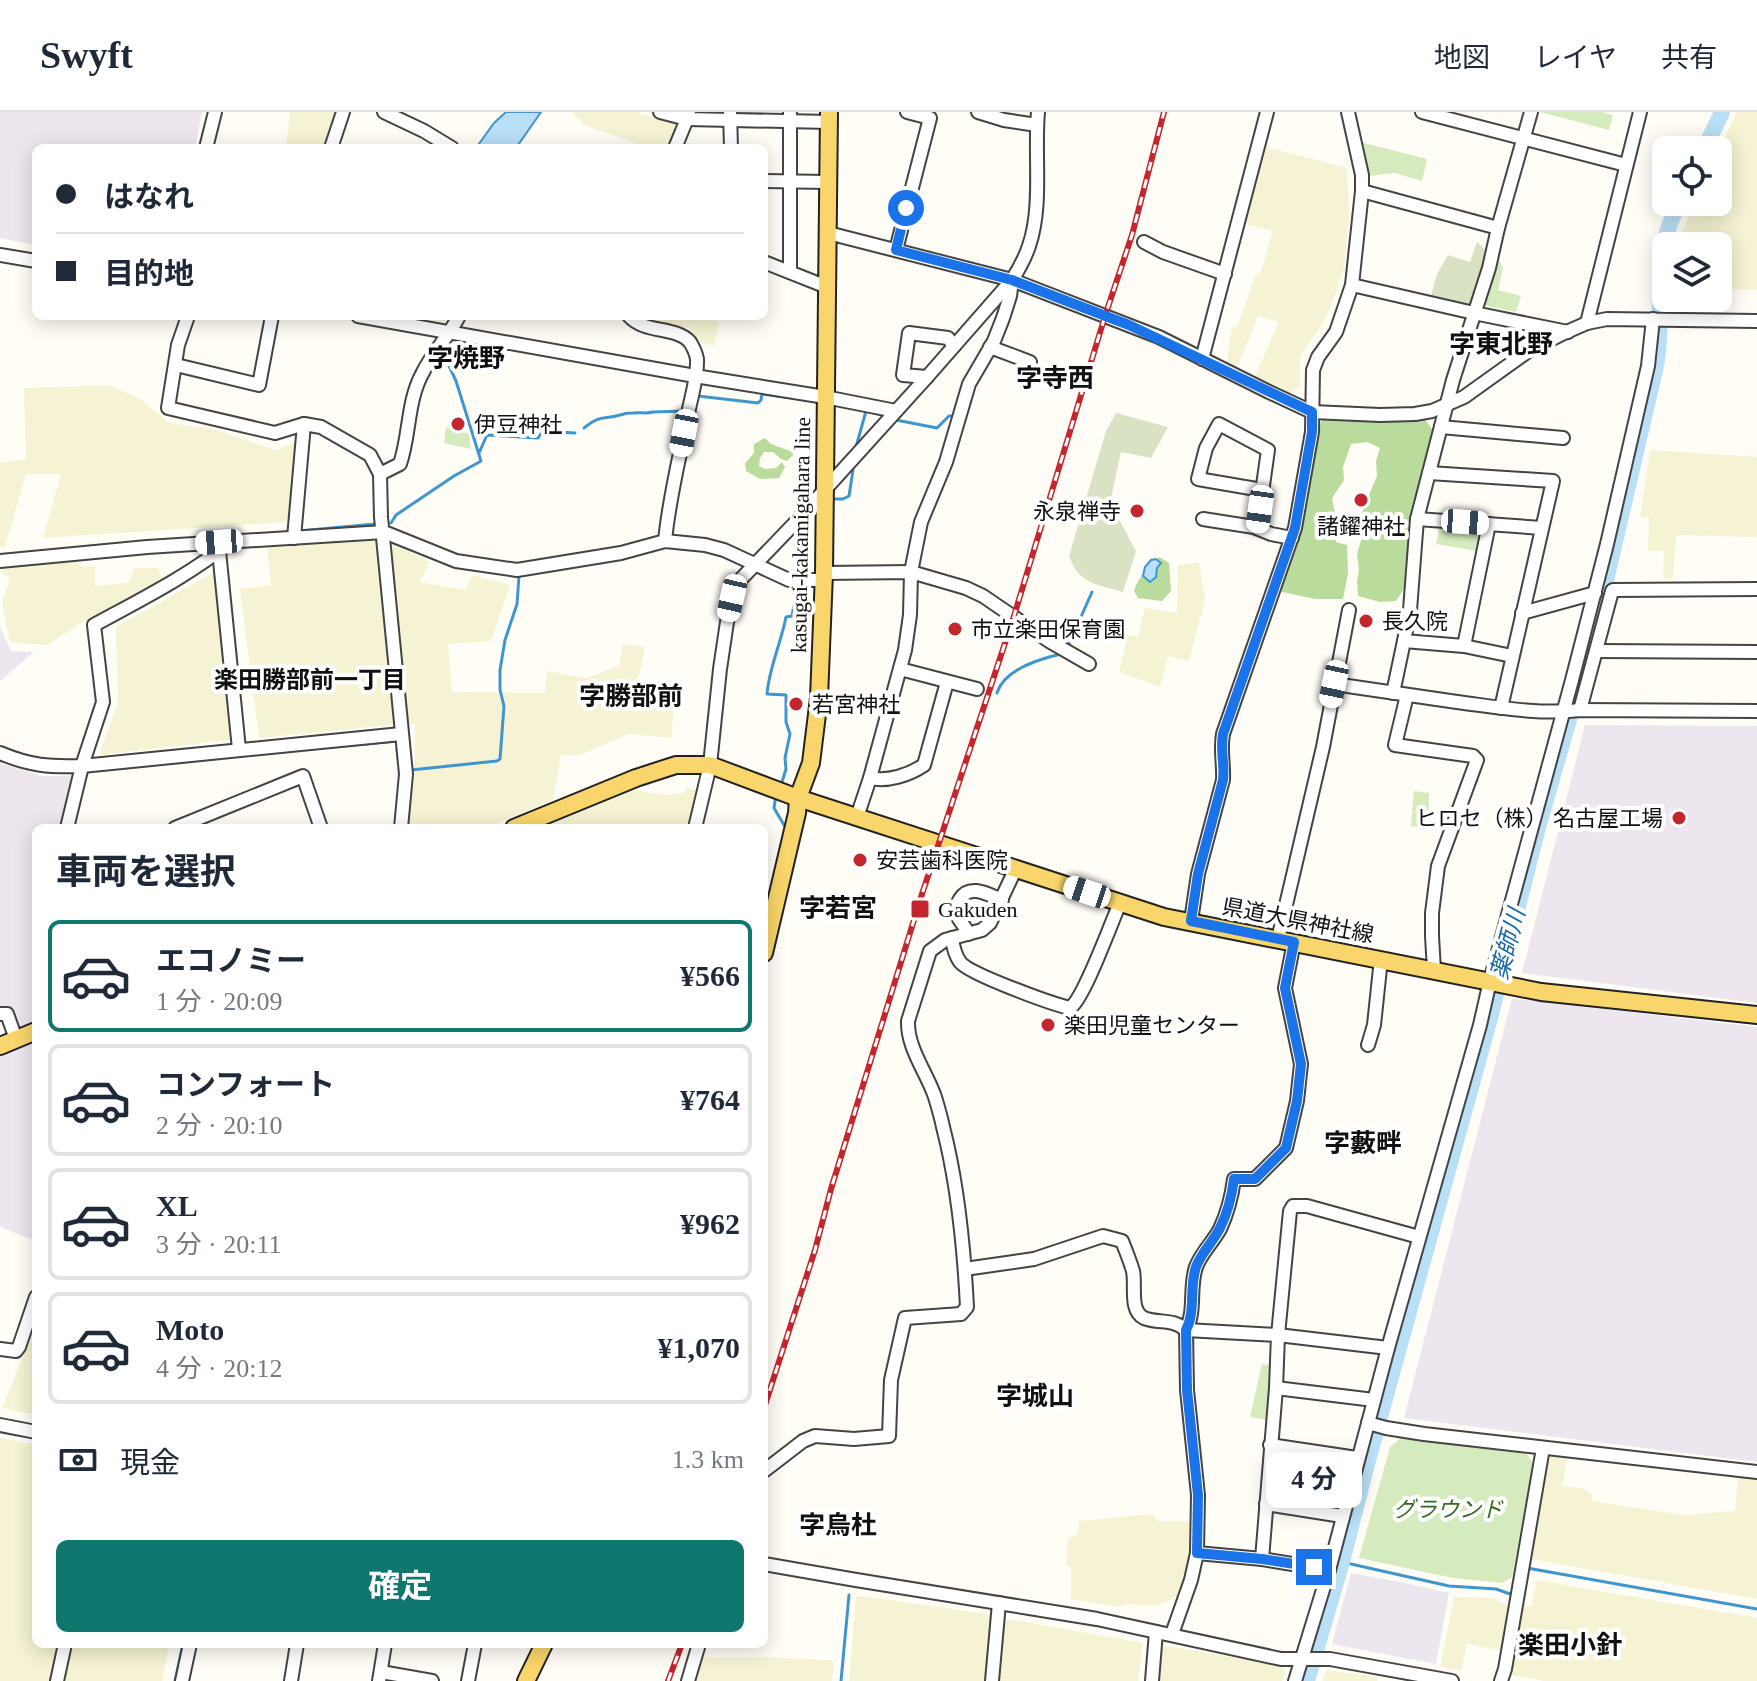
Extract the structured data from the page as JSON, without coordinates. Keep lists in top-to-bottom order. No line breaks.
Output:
{"streets":{"main road":["kasugai-kakamigahara line","県道大県神社線"]},"crossings":[["kasugai-kakamigahara line","県道大県神社線"]],"districts":["字東北野","字焼野","字寺西","楽田勝部前一丁目","字勝部前","字若宮","字藪畔","字城山","字烏杜","楽田小針"],"water":["薬師川"],"parks":["グラウンド"],"places":{"other":["伊豆神社","諸鑃神社","永泉禅寺","長久院","市立楽田保育園","若宮神社","ヒロセ（株） 名古屋工場","安芸歯科医院","楽田児童センター"],"transit":["Gakuden"]},"page":{"header":"Swyft","nav":["地図","レイヤ","共有"],"banner":["はなれ","目的地"],"heading":"車両を選択","list":[{"name":"エコノミー","note":"1 分 · 20:09","value":"¥566"},{"name":"コンフォート","note":"2 分 · 20:10","value":"¥764"},{"name":"XL","note":"3 分 · 20:11","value":"¥962"},{"name":"Moto","note":"4 分 · 20:12","value":"¥1,070"}],"pay":["現金","1.3 km"],"bubble":"4 分","buttons":"確定"}}
